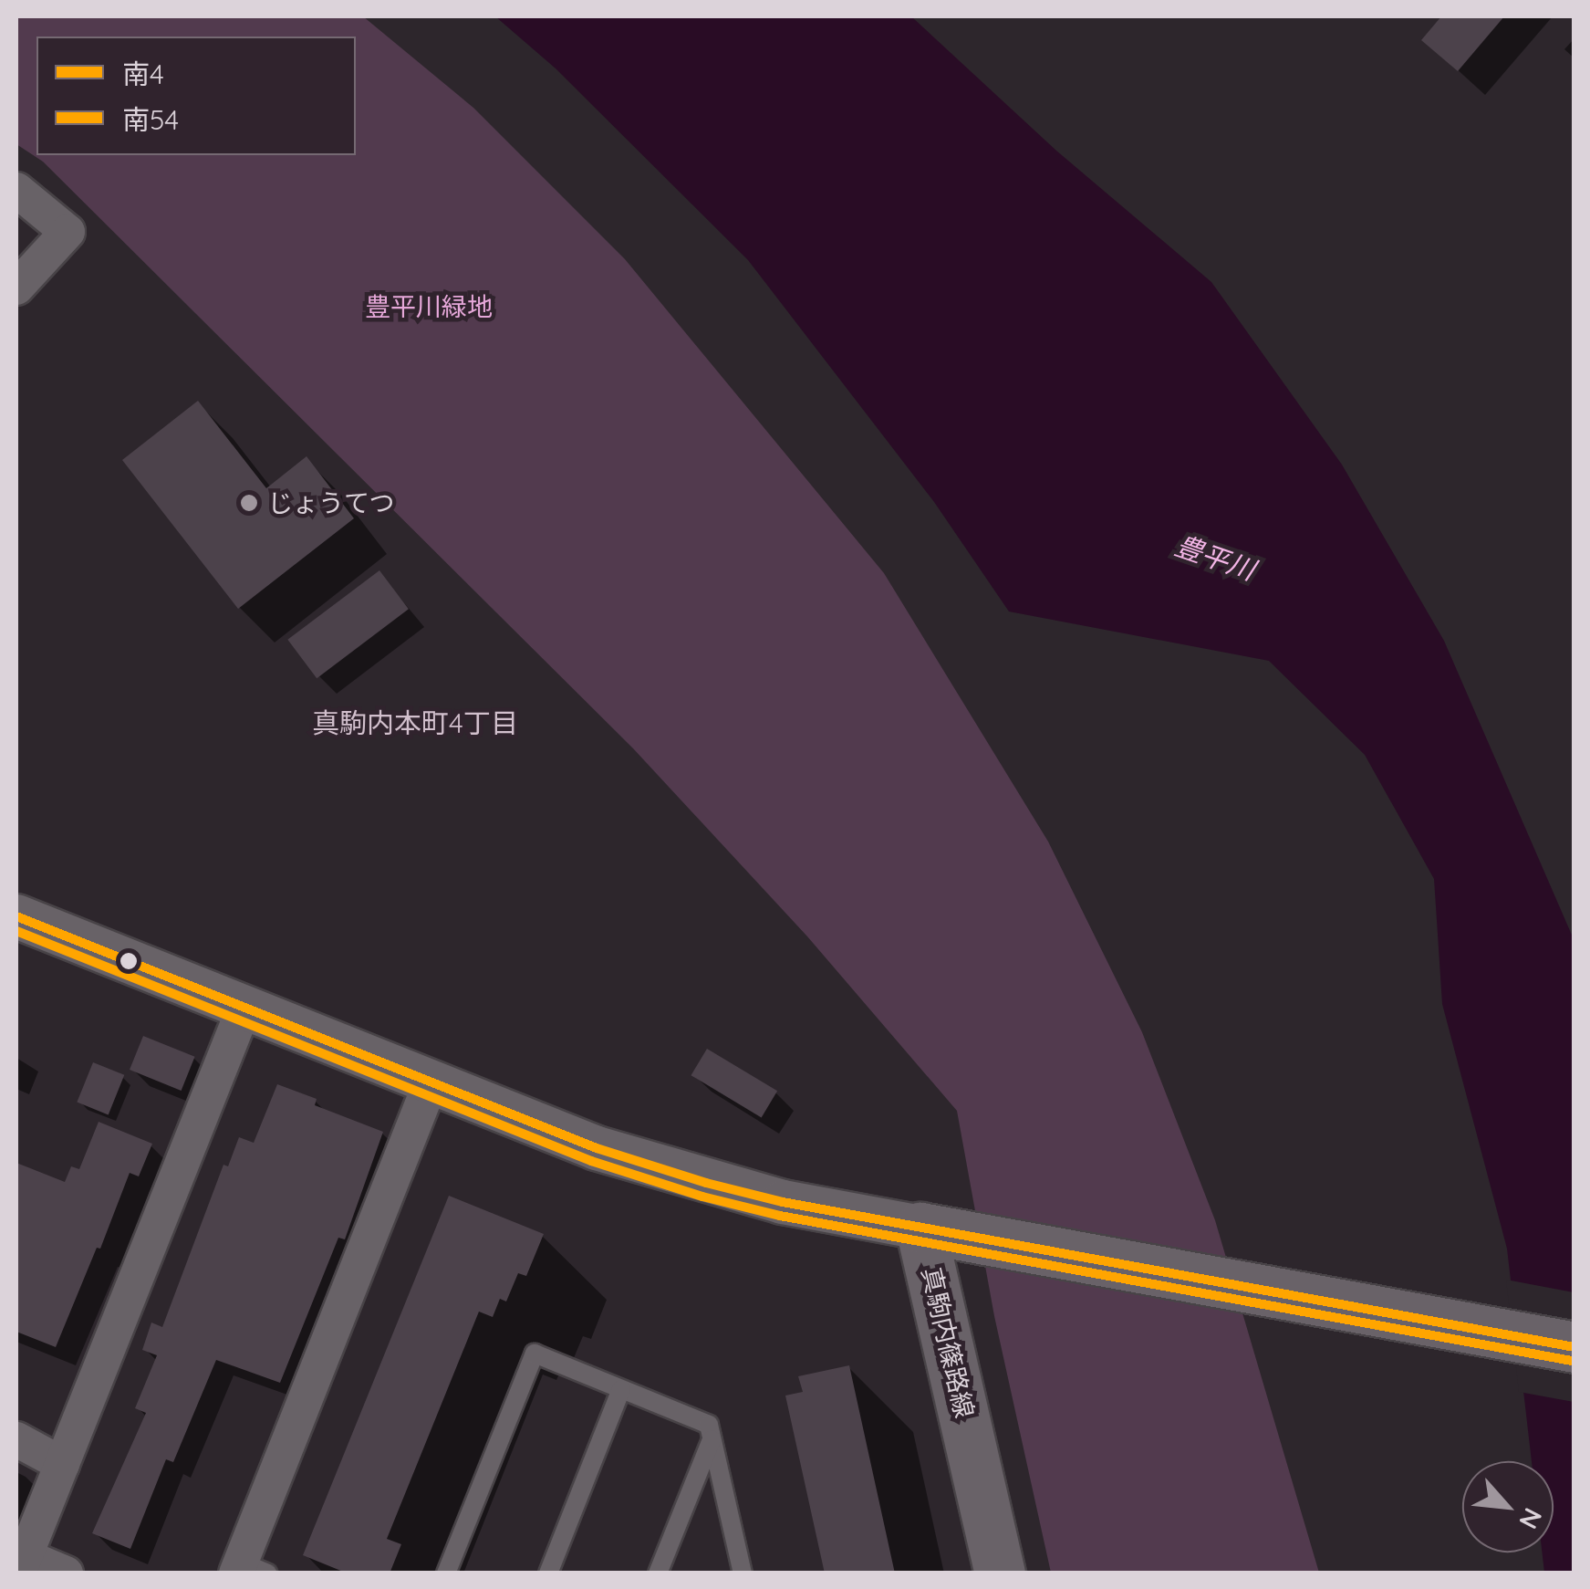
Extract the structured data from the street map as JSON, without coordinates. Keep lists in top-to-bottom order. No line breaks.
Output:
{"streets":{"main road":["真駒内篠路線"]},"districts":["真駒内本町4丁目"],"water":["豊平川"],"parks":["豊平川緑地"],"places":["じょうてつ"],"lines":["transit line 南4","transit line 南54"],"legend":["南4","南54"],"north":"bottom right"}
